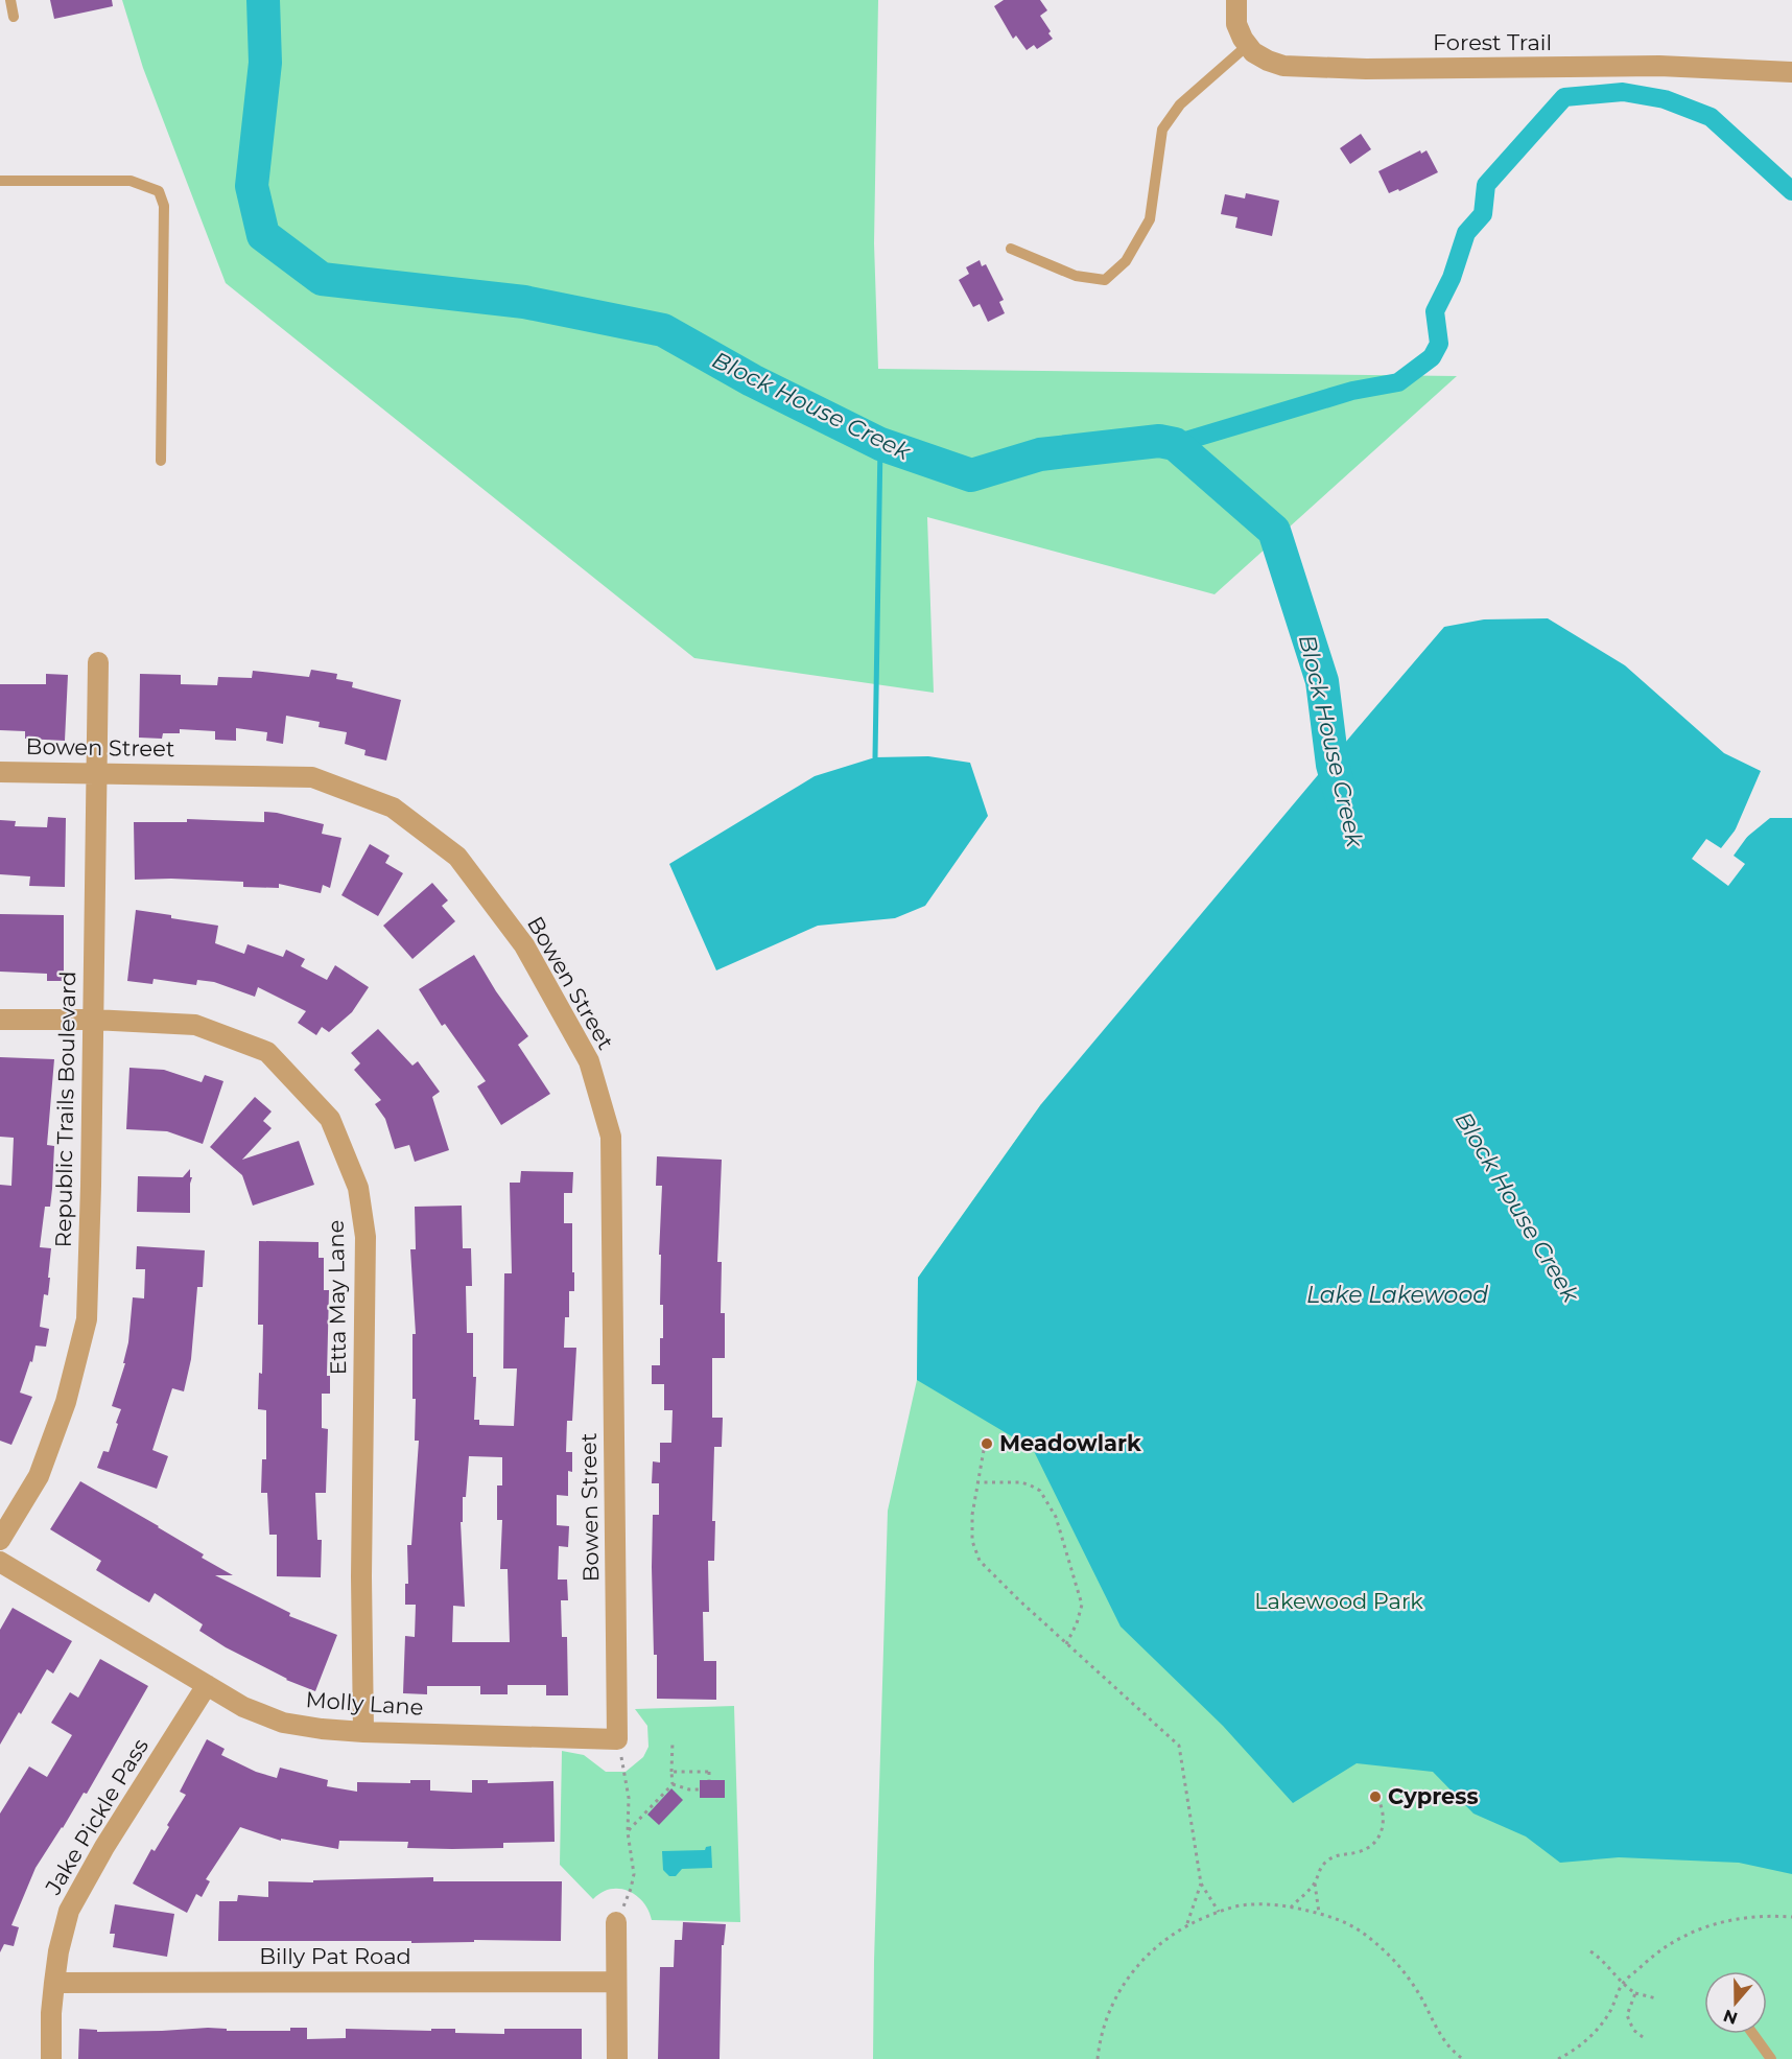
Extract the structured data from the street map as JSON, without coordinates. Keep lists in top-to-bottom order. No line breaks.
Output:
{"streets":{"street":["Forest Trail","Bowen Street","Republic Trails Boulevard","Etta May Lane","Molly Lane","Jake Pickle Pass","Billy Pat Road"]},"crossings":[["Bowen Street","Republic Trails Boulevard"],["Bowen Street","Molly Lane"],["Republic Trails Boulevard","Etta May Lane"],["Etta May Lane","Molly Lane"],["Molly Lane","Jake Pickle Pass"],["Jake Pickle Pass","Billy Pat Road"]],"water":["Block House Creek","Lake Lakewood"],"parks":["Lakewood Park"],"places":["Meadowlark","Cypress"],"north":"bottom"}
